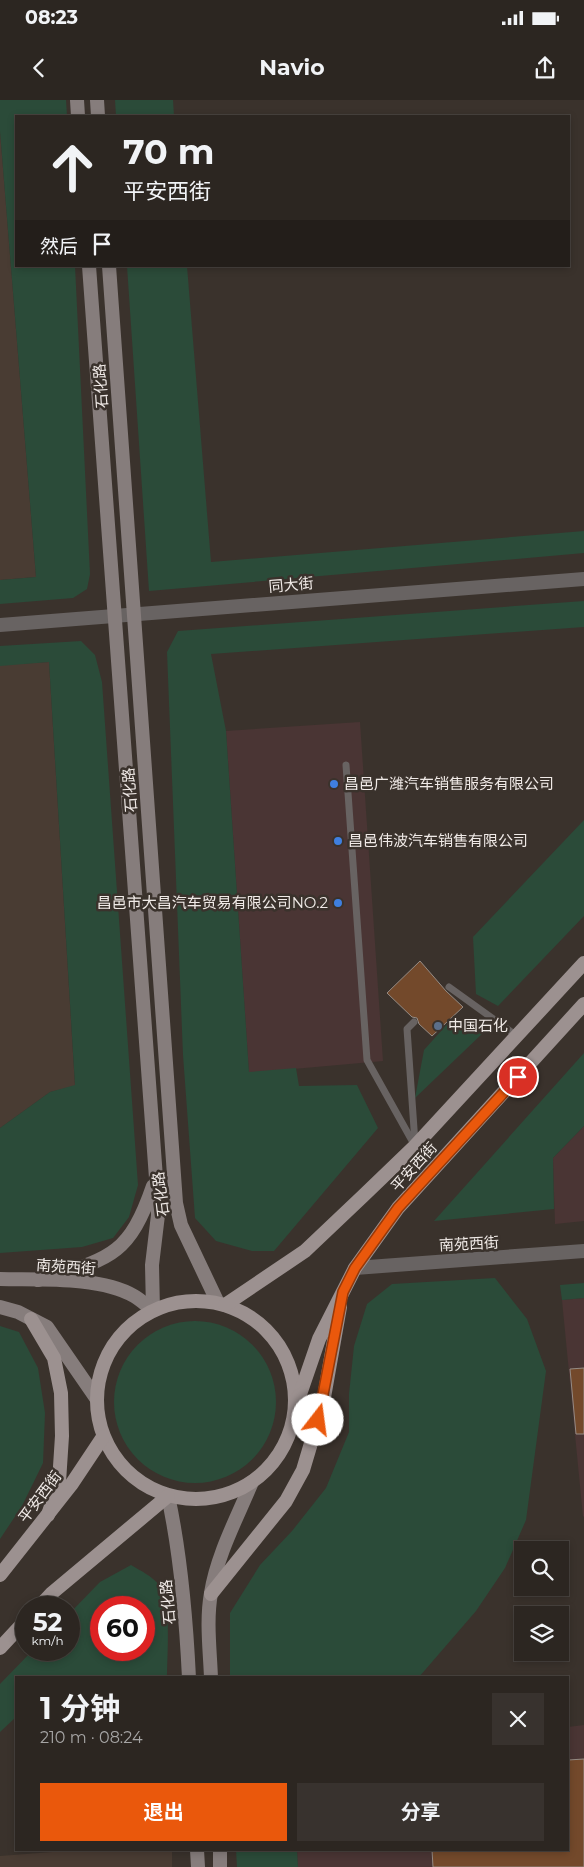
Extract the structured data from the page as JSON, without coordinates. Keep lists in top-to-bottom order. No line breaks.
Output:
{"streets":{"main road":["石化路","平安西街","南苑西街"],"street":["同大街"]},"crossings":[["石化路","同大街"],["石化路","平安西街"],["石化路","南苑西街"],["平安西街","南苑西街"]],"places":["昌邑广潍汽车销售服务有限公司","昌邑伟波汽车销售有限公司","昌邑市大昌汽车贸易有限公司NO.2","中国石化"],"page":{"status":"08:23","header":"Navio","turn":["70 m","平安西街"],"then":"然后","speed":"52 km/h","limit":"60","heading":["1 分钟","210 m · 08:24"],"buttons":["退出","分享"]}}
